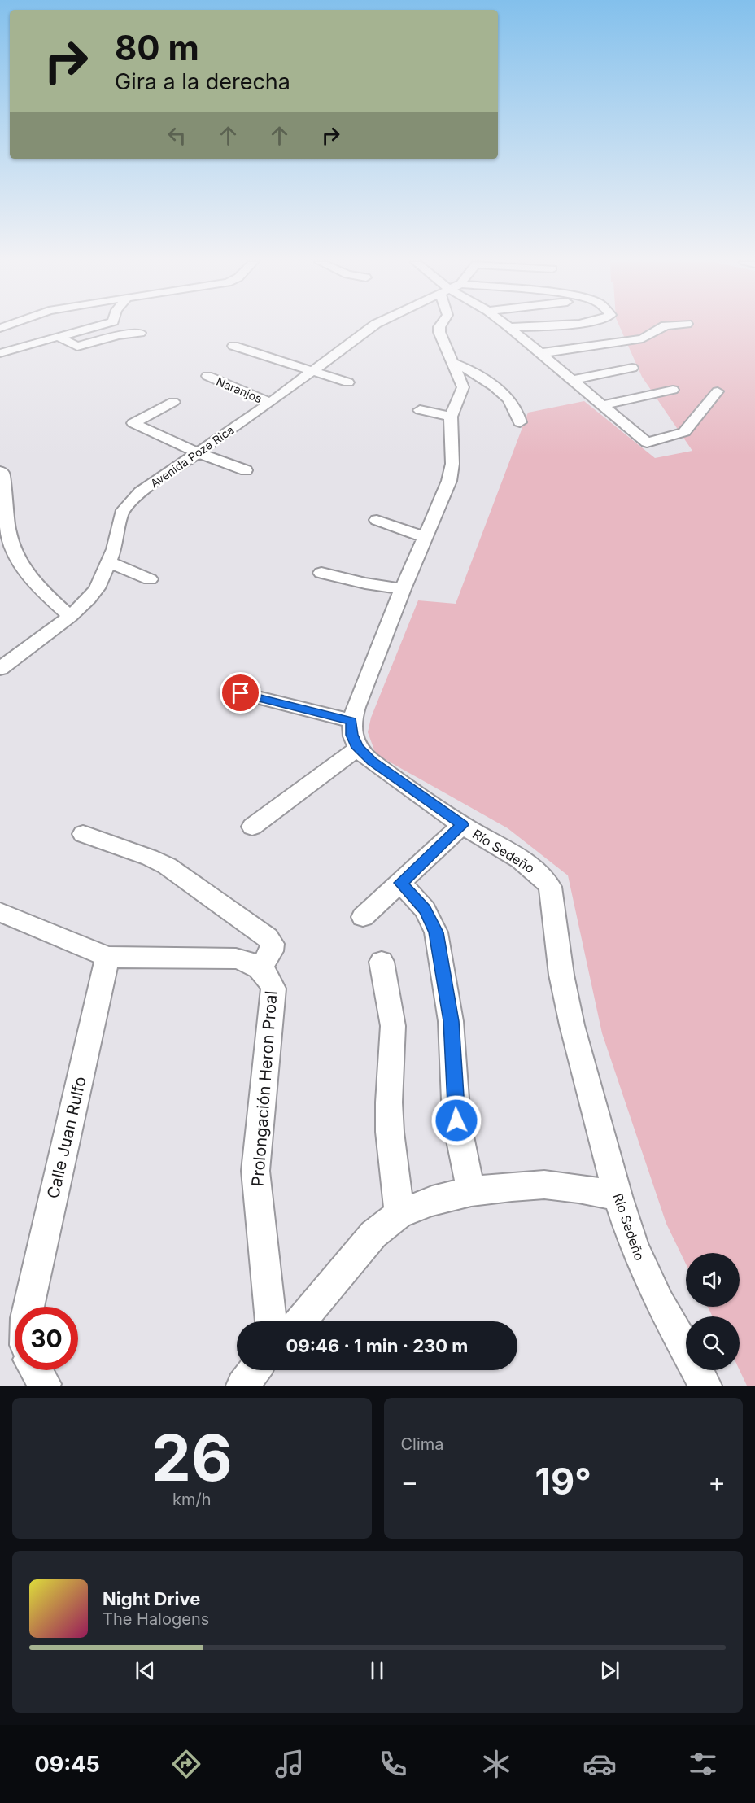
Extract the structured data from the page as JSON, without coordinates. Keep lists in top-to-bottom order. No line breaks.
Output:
{"streets":{"street":["Naranjos","Avenida Poza Rica","Río Sedeño","Prolongación Heron Proal","Calle Juan Rulfo"]},"crossings":[["Naranjos","Avenida Poza Rica"]],"page":{"turn":["80 m","Gira a la derecha"],"limit":"30","trip":"09:46 · 1 min · 230 m","tile":[["26","km/h"],"Clima"],"heat":["−","19°","+"],"song":["Night Drive","The Halogens"],"tabs":"09:45"}}
